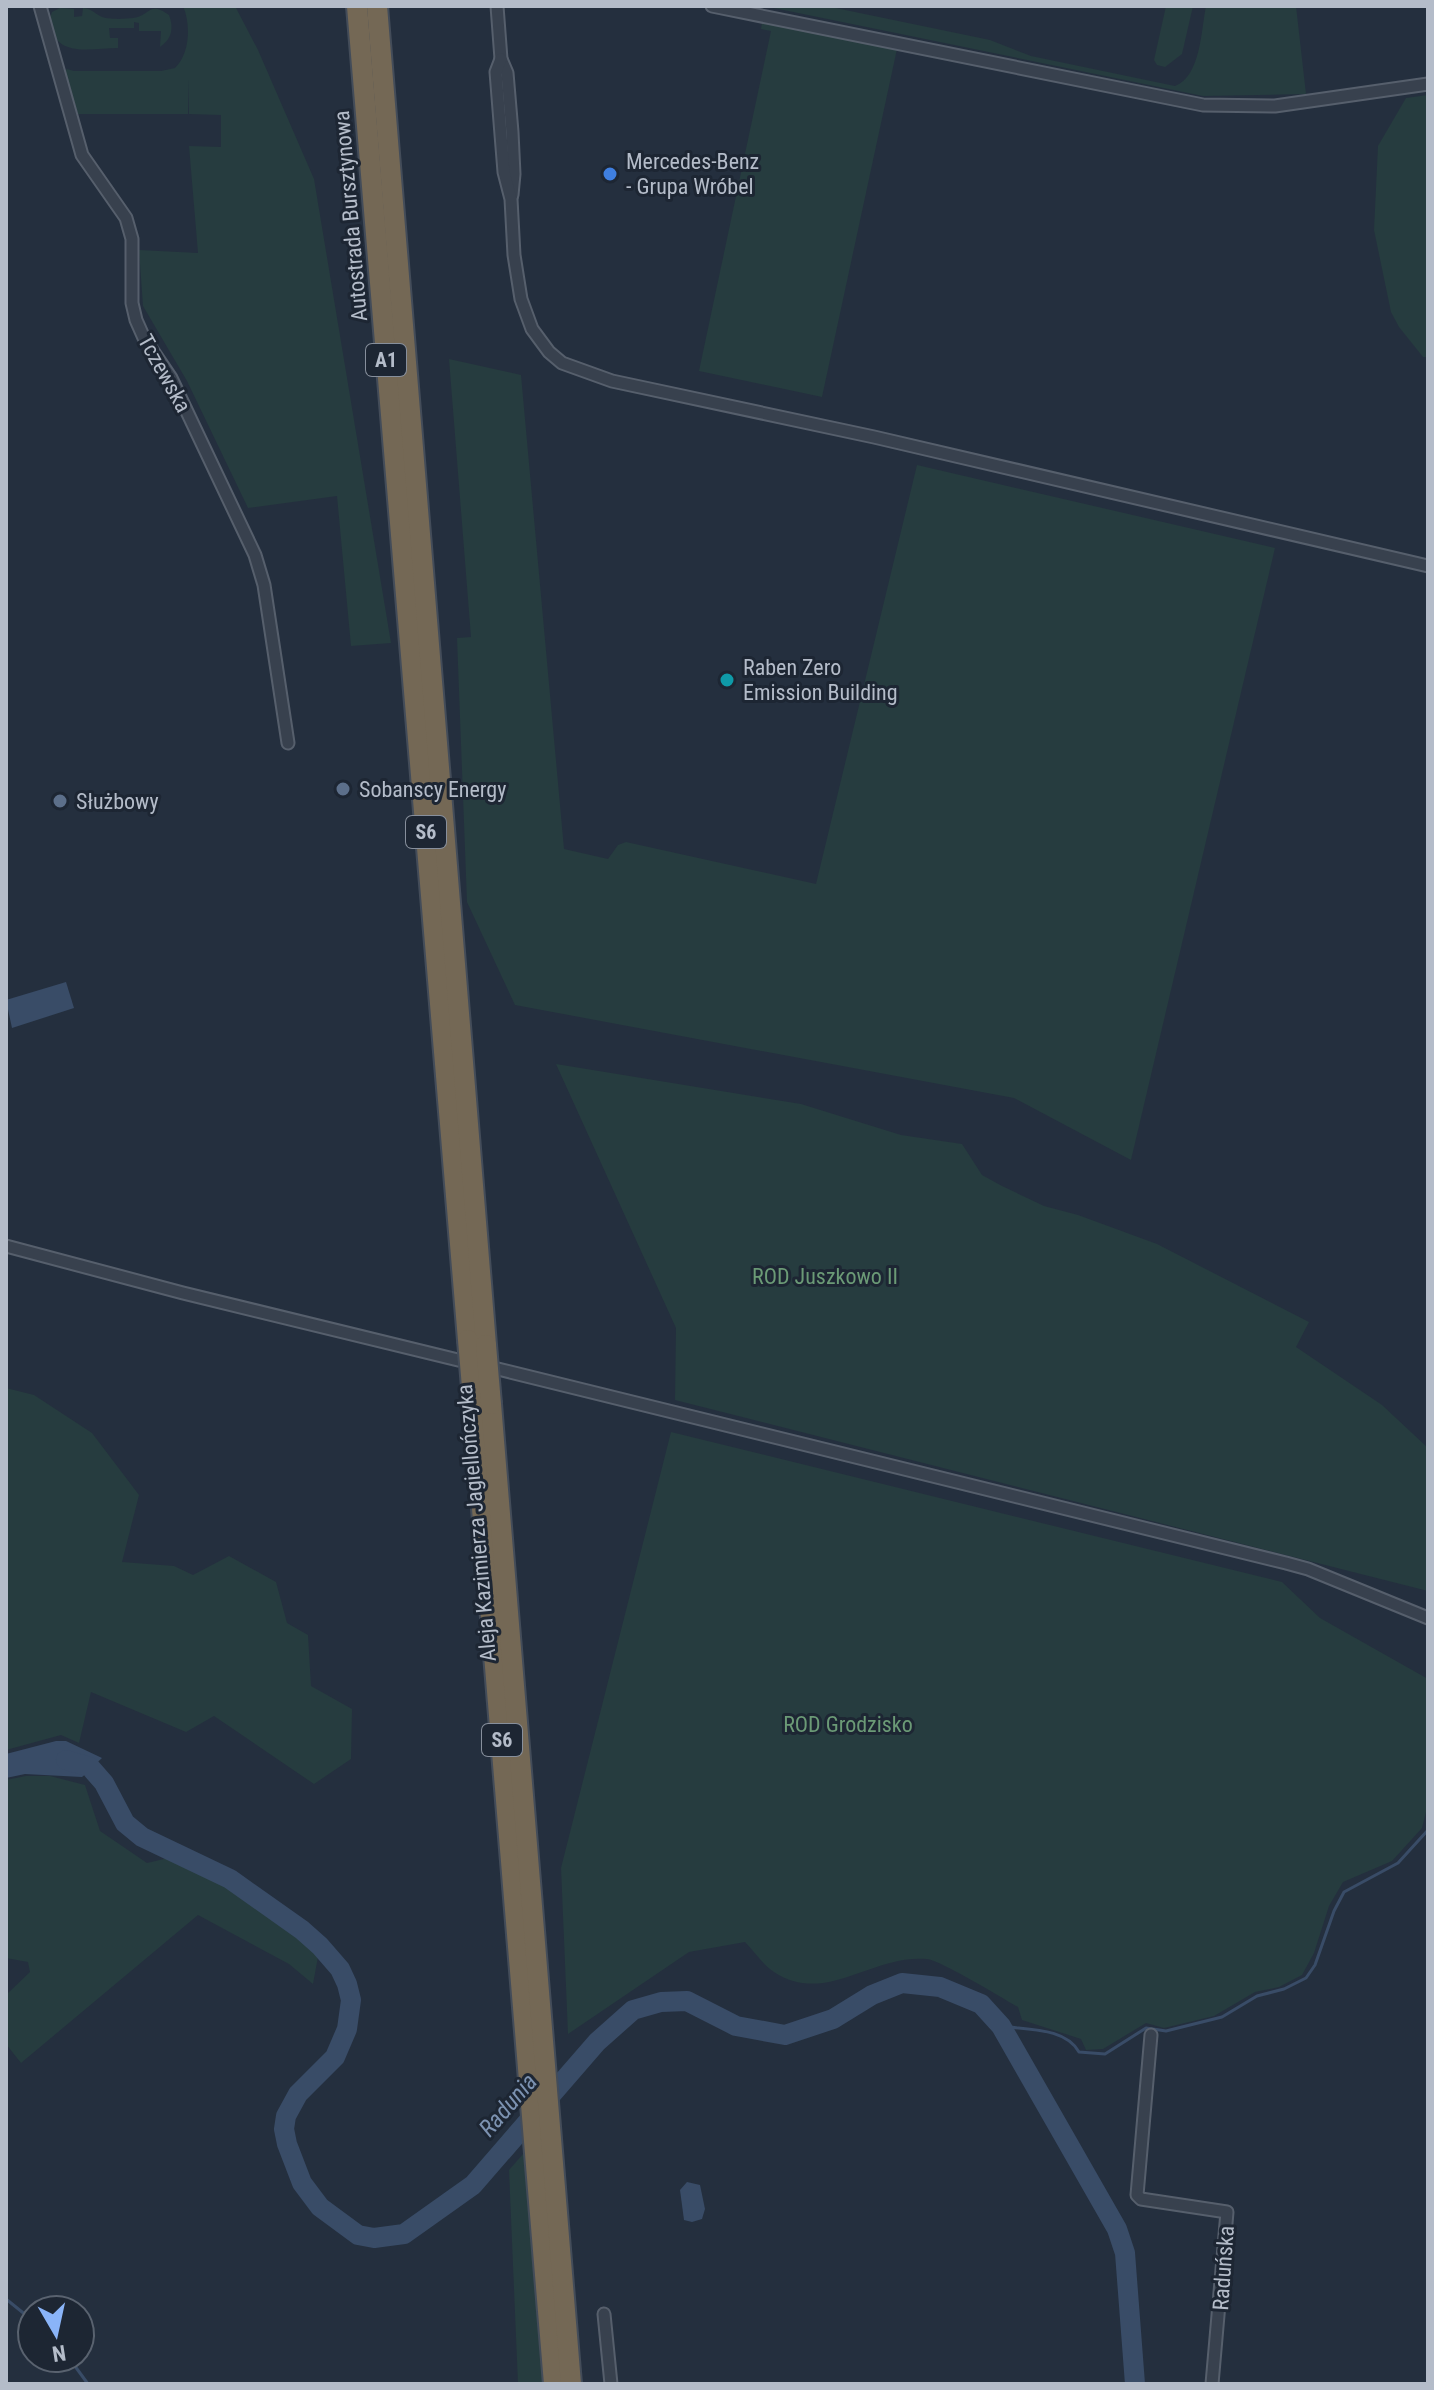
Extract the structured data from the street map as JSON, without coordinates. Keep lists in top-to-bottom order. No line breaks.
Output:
{"streets":{"highway":["Autostrada Bursztynowa","A1","S6","Aleja Kazimierza Jagiellończyka"],"street":["Tczewska","Raduńska"]},"crossings":[["Autostrada Bursztynowa","Aleja Kazimierza Jagiellończyka"]],"water":["Radunia"],"parks":["ROD Juszkowo II","ROD Grodzisko"],"places":["Mercedes-Benz - Grupa Wróbel","Raben Zero Emission Building","Sobanscy Energy","Służbowy"],"north":"bottom"}
